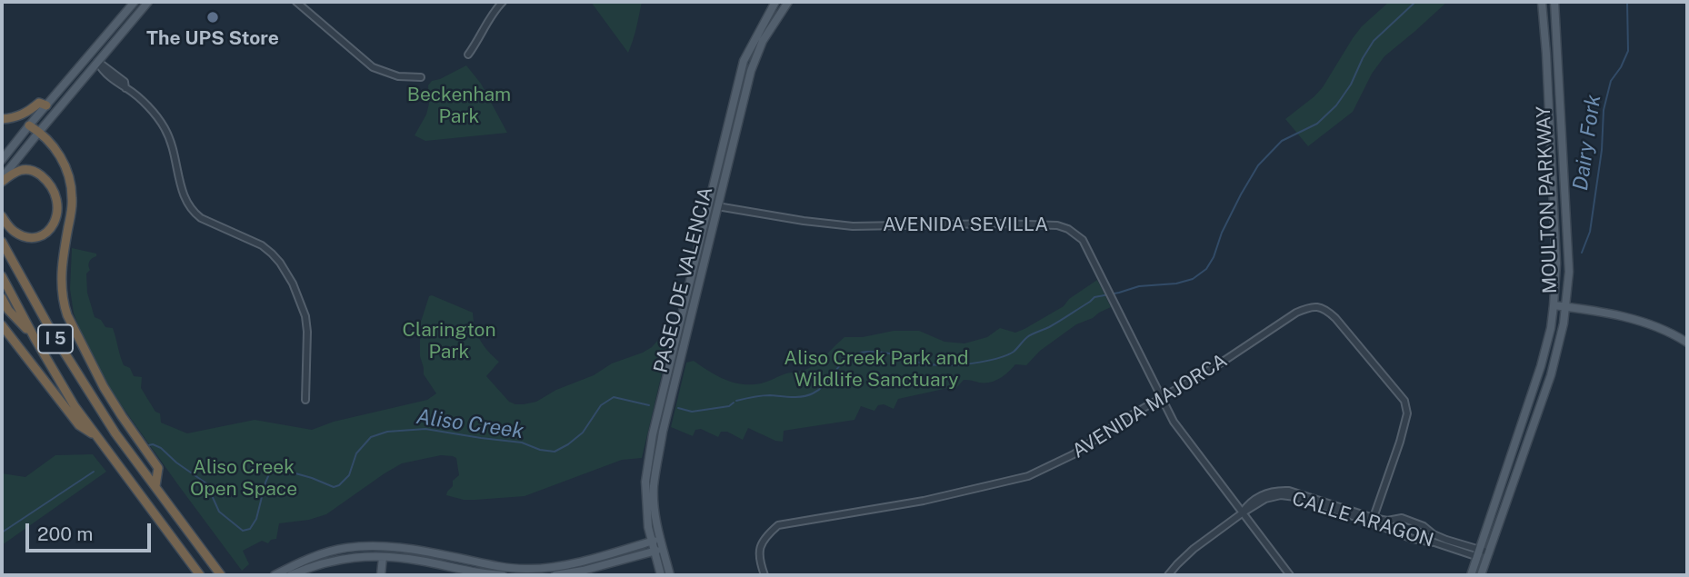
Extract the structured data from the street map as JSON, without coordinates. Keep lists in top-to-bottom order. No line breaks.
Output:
{"streets":{"highway":["I 5"],"main road":["MOULTON PARKWAY","PASEO DE VALENCIA"],"street":["AVENIDA SEVILLA","AVENIDA MAJORCA","CALLE ARAGON"]},"crossings":[["MOULTON PARKWAY","CALLE ARAGON"],["AVENIDA SEVILLA","PASEO DE VALENCIA"],["AVENIDA SEVILLA","AVENIDA MAJORCA"],["AVENIDA SEVILLA","CALLE ARAGON"],["AVENIDA MAJORCA","CALLE ARAGON"]],"water":["Dairy Fork","Aliso Creek"],"parks":["Beckenham Park","Clarington Park","Aliso Creek Park and Wildlife Sanctuary","Aliso Creek Open Space"],"places":["The UPS Store"],"scale_bar":"200 m"}
